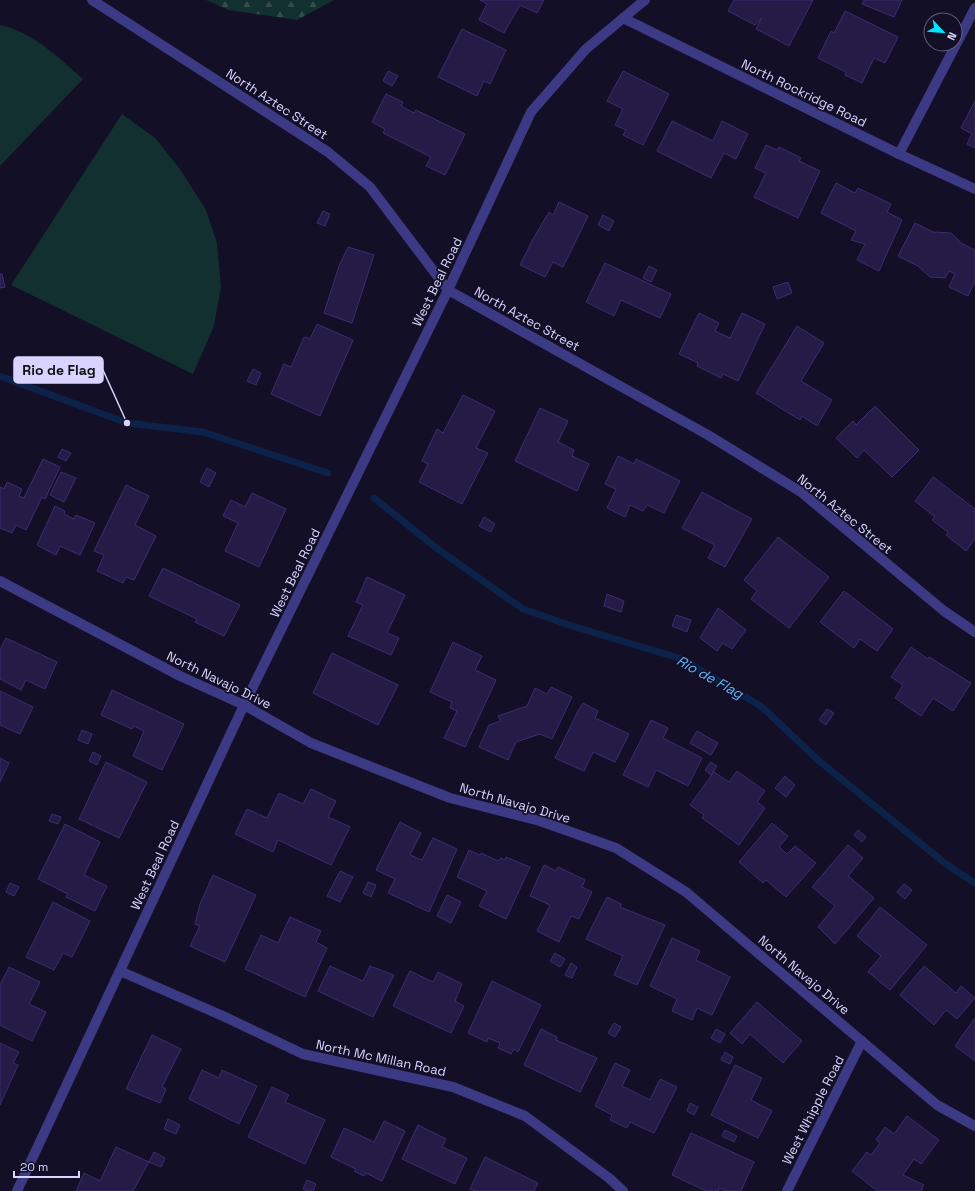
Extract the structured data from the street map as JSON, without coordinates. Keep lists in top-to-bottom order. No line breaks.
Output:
{"streets":{"street":["North Rockridge Road","North Aztec Street","West Beal Road","North Navajo Drive","North Mc Millan Road","West Whipple Road"]},"crossings":[["North Rockridge Road","West Beal Road"],["North Aztec Street","West Beal Road"],["West Beal Road","North Navajo Drive"],["West Beal Road","North Mc Millan Road"],["North Navajo Drive","West Whipple Road"]],"water":["Rio de Flag"],"places":["Rio de Flag"],"scale_bar":"20 m","north":"bottom right"}
